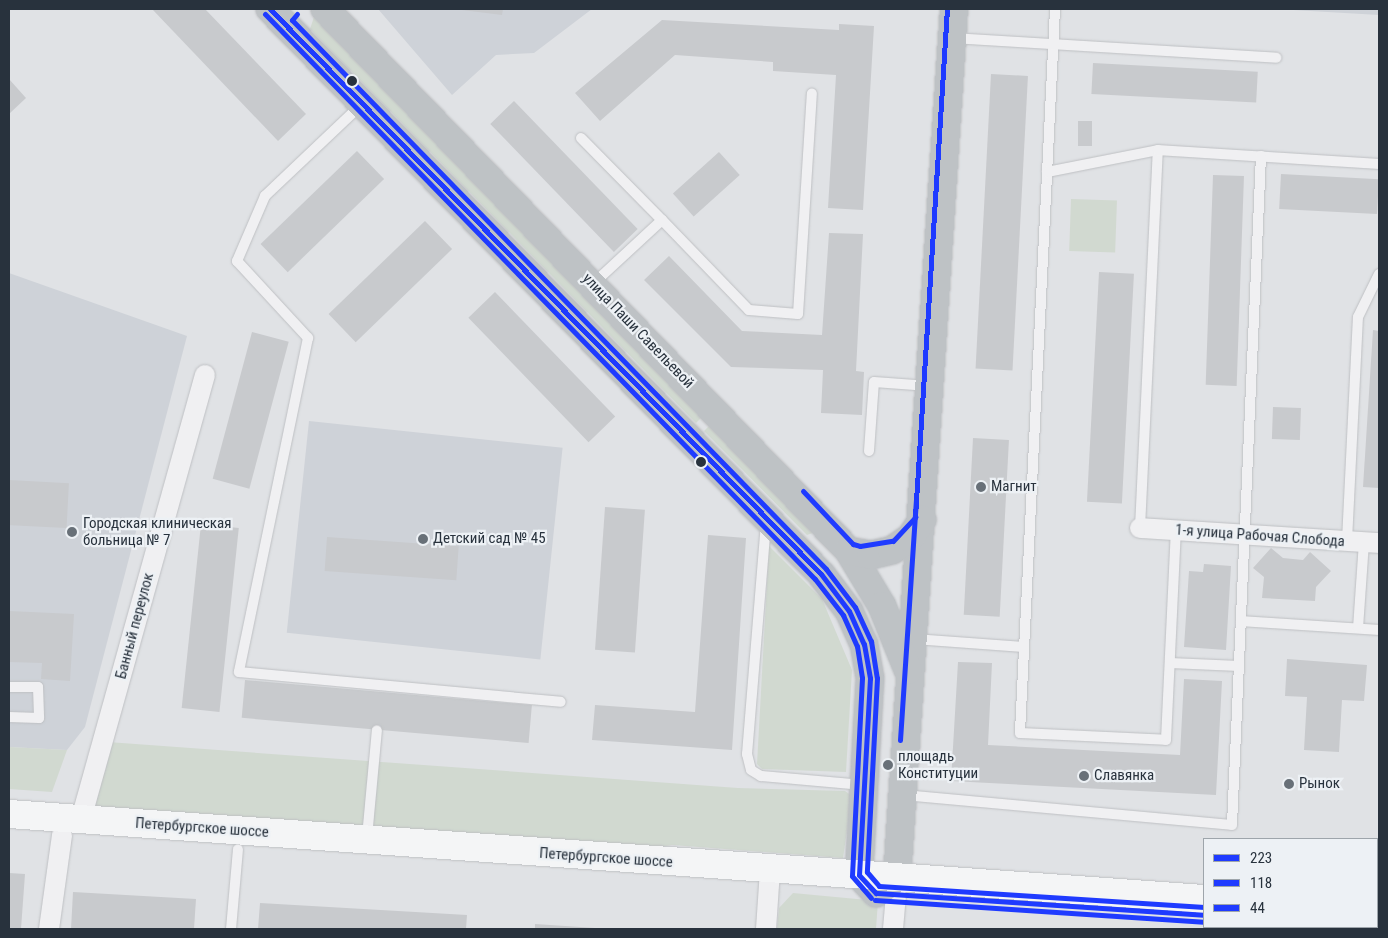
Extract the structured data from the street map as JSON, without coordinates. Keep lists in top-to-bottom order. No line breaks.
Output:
{"streets":{"main road":["улица Паши Савельевой","Петербургское шоссе"],"street":["1-я улица Рабочая Слобода","Банный переулок"]},"crossings":[["улица Паши Савельевой","Петербургское шоссе"],["Банный переулок","Петербургское шоссе"]],"places":["Магнит","Городская клиническая больница № 7","Детский сад № 45","площадь Конституции","Славянка","Рынок"],"lines":["transit line 223","transit line 44","transit line 118"],"legend":["223","118","44"]}
